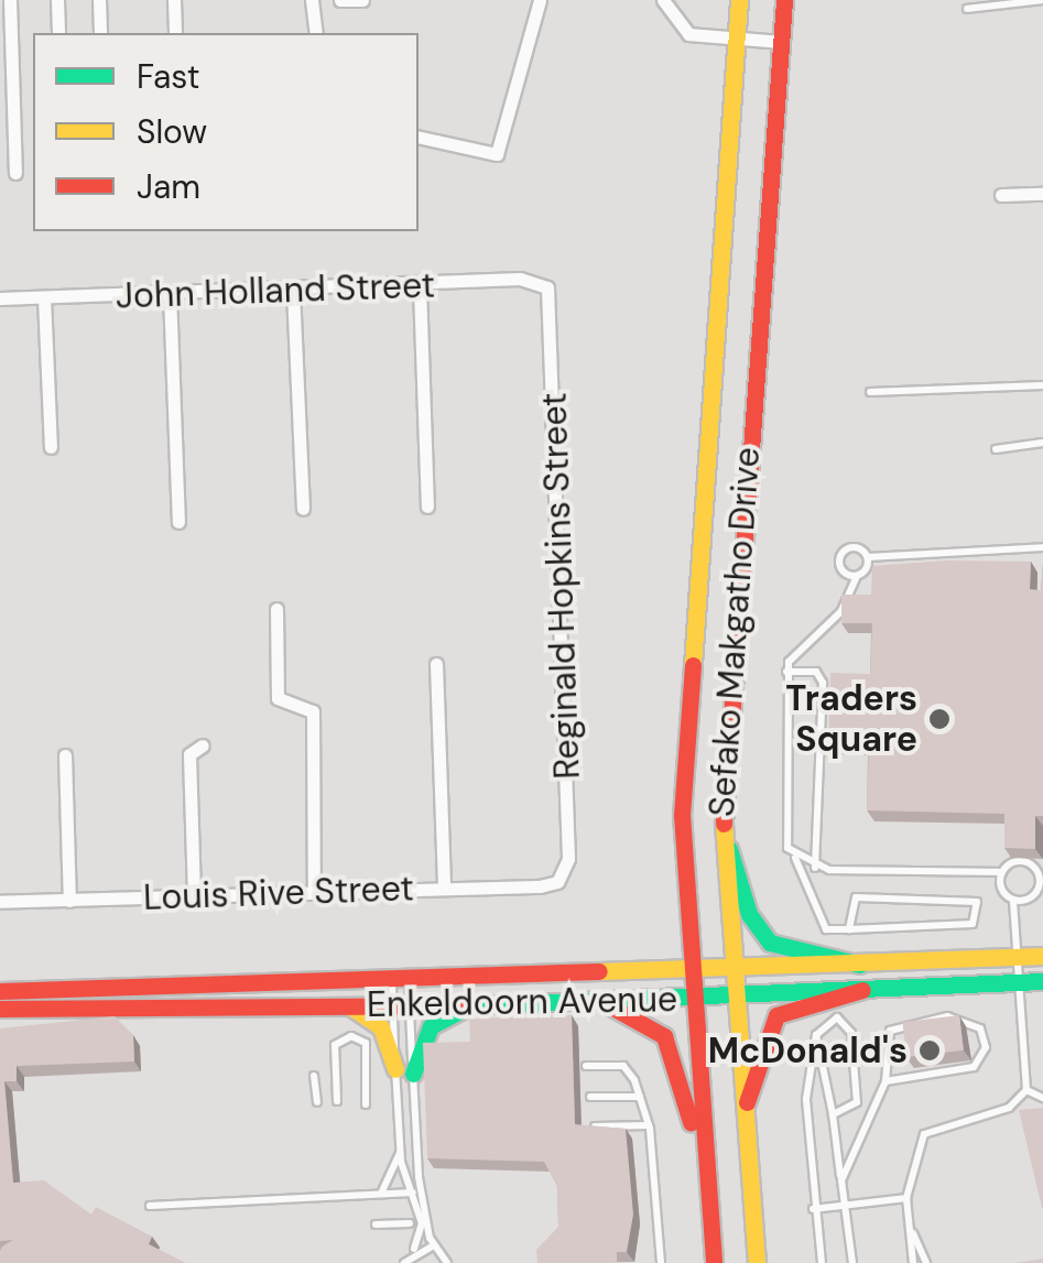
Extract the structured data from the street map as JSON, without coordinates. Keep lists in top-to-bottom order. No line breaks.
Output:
{"streets":{"main road":["Sefako Makgatho Drive","Enkeldoorn Avenue"],"street":["John Holland Street","Reginald Hopkins Street","Louis Rive Street"]},"crossings":[["John Holland Street","Reginald Hopkins Street"],["Reginald Hopkins Street","Louis Rive Street"],["Sefako Makgatho Drive","Enkeldoorn Avenue"]],"places":["Traders Square","McDonald's"],"legend":["Fast","Slow","Jam"]}
